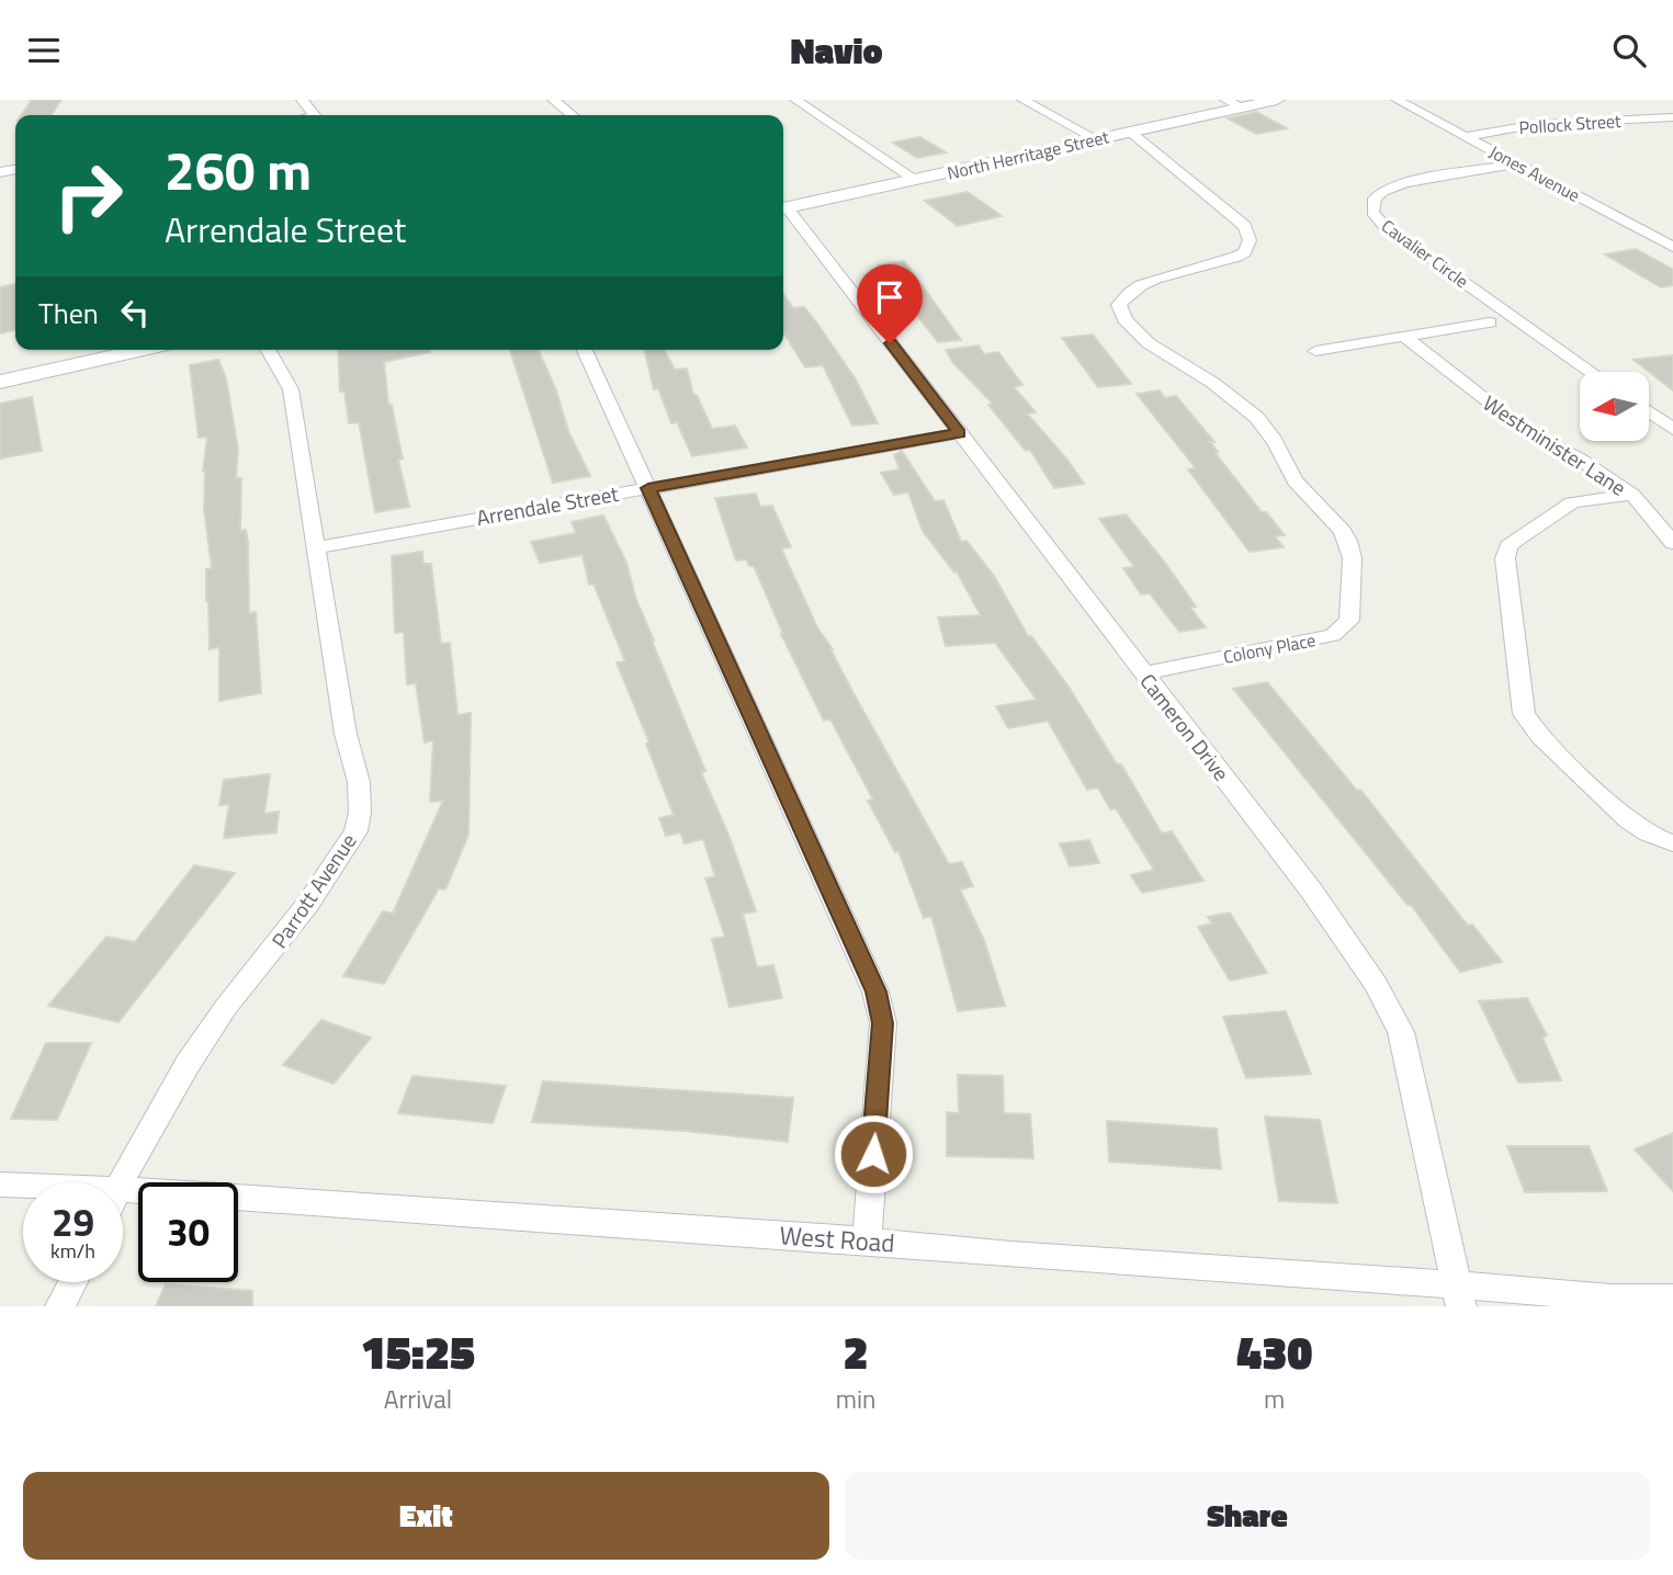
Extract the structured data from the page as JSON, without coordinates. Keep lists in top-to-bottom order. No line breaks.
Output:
{"streets":{"street":["Pollock Street","North Herritage Street","Jones Avenue","Cavalier Circle","Westminister Lane","Arrendale Street","Colony Place","Cameron Drive","Parrott Avenue","West Road"]},"crossings":[["Pollock Street","Jones Avenue"],["North Herritage Street","Colony Place"],["Jones Avenue","Cavalier Circle"],["Arrendale Street","Cameron Drive"],["Arrendale Street","Parrott Avenue"],["Colony Place","Cameron Drive"],["Cameron Drive","West Road"]],"north":"left","page":{"header":"Navio","turn":["260 m","Arrendale Street"],"then":"Then","speed":"29 km/h","limit":"30","eta":["15:25","Arrival","2","min","430","m"],"buttons":["Exit","Share"]}}
